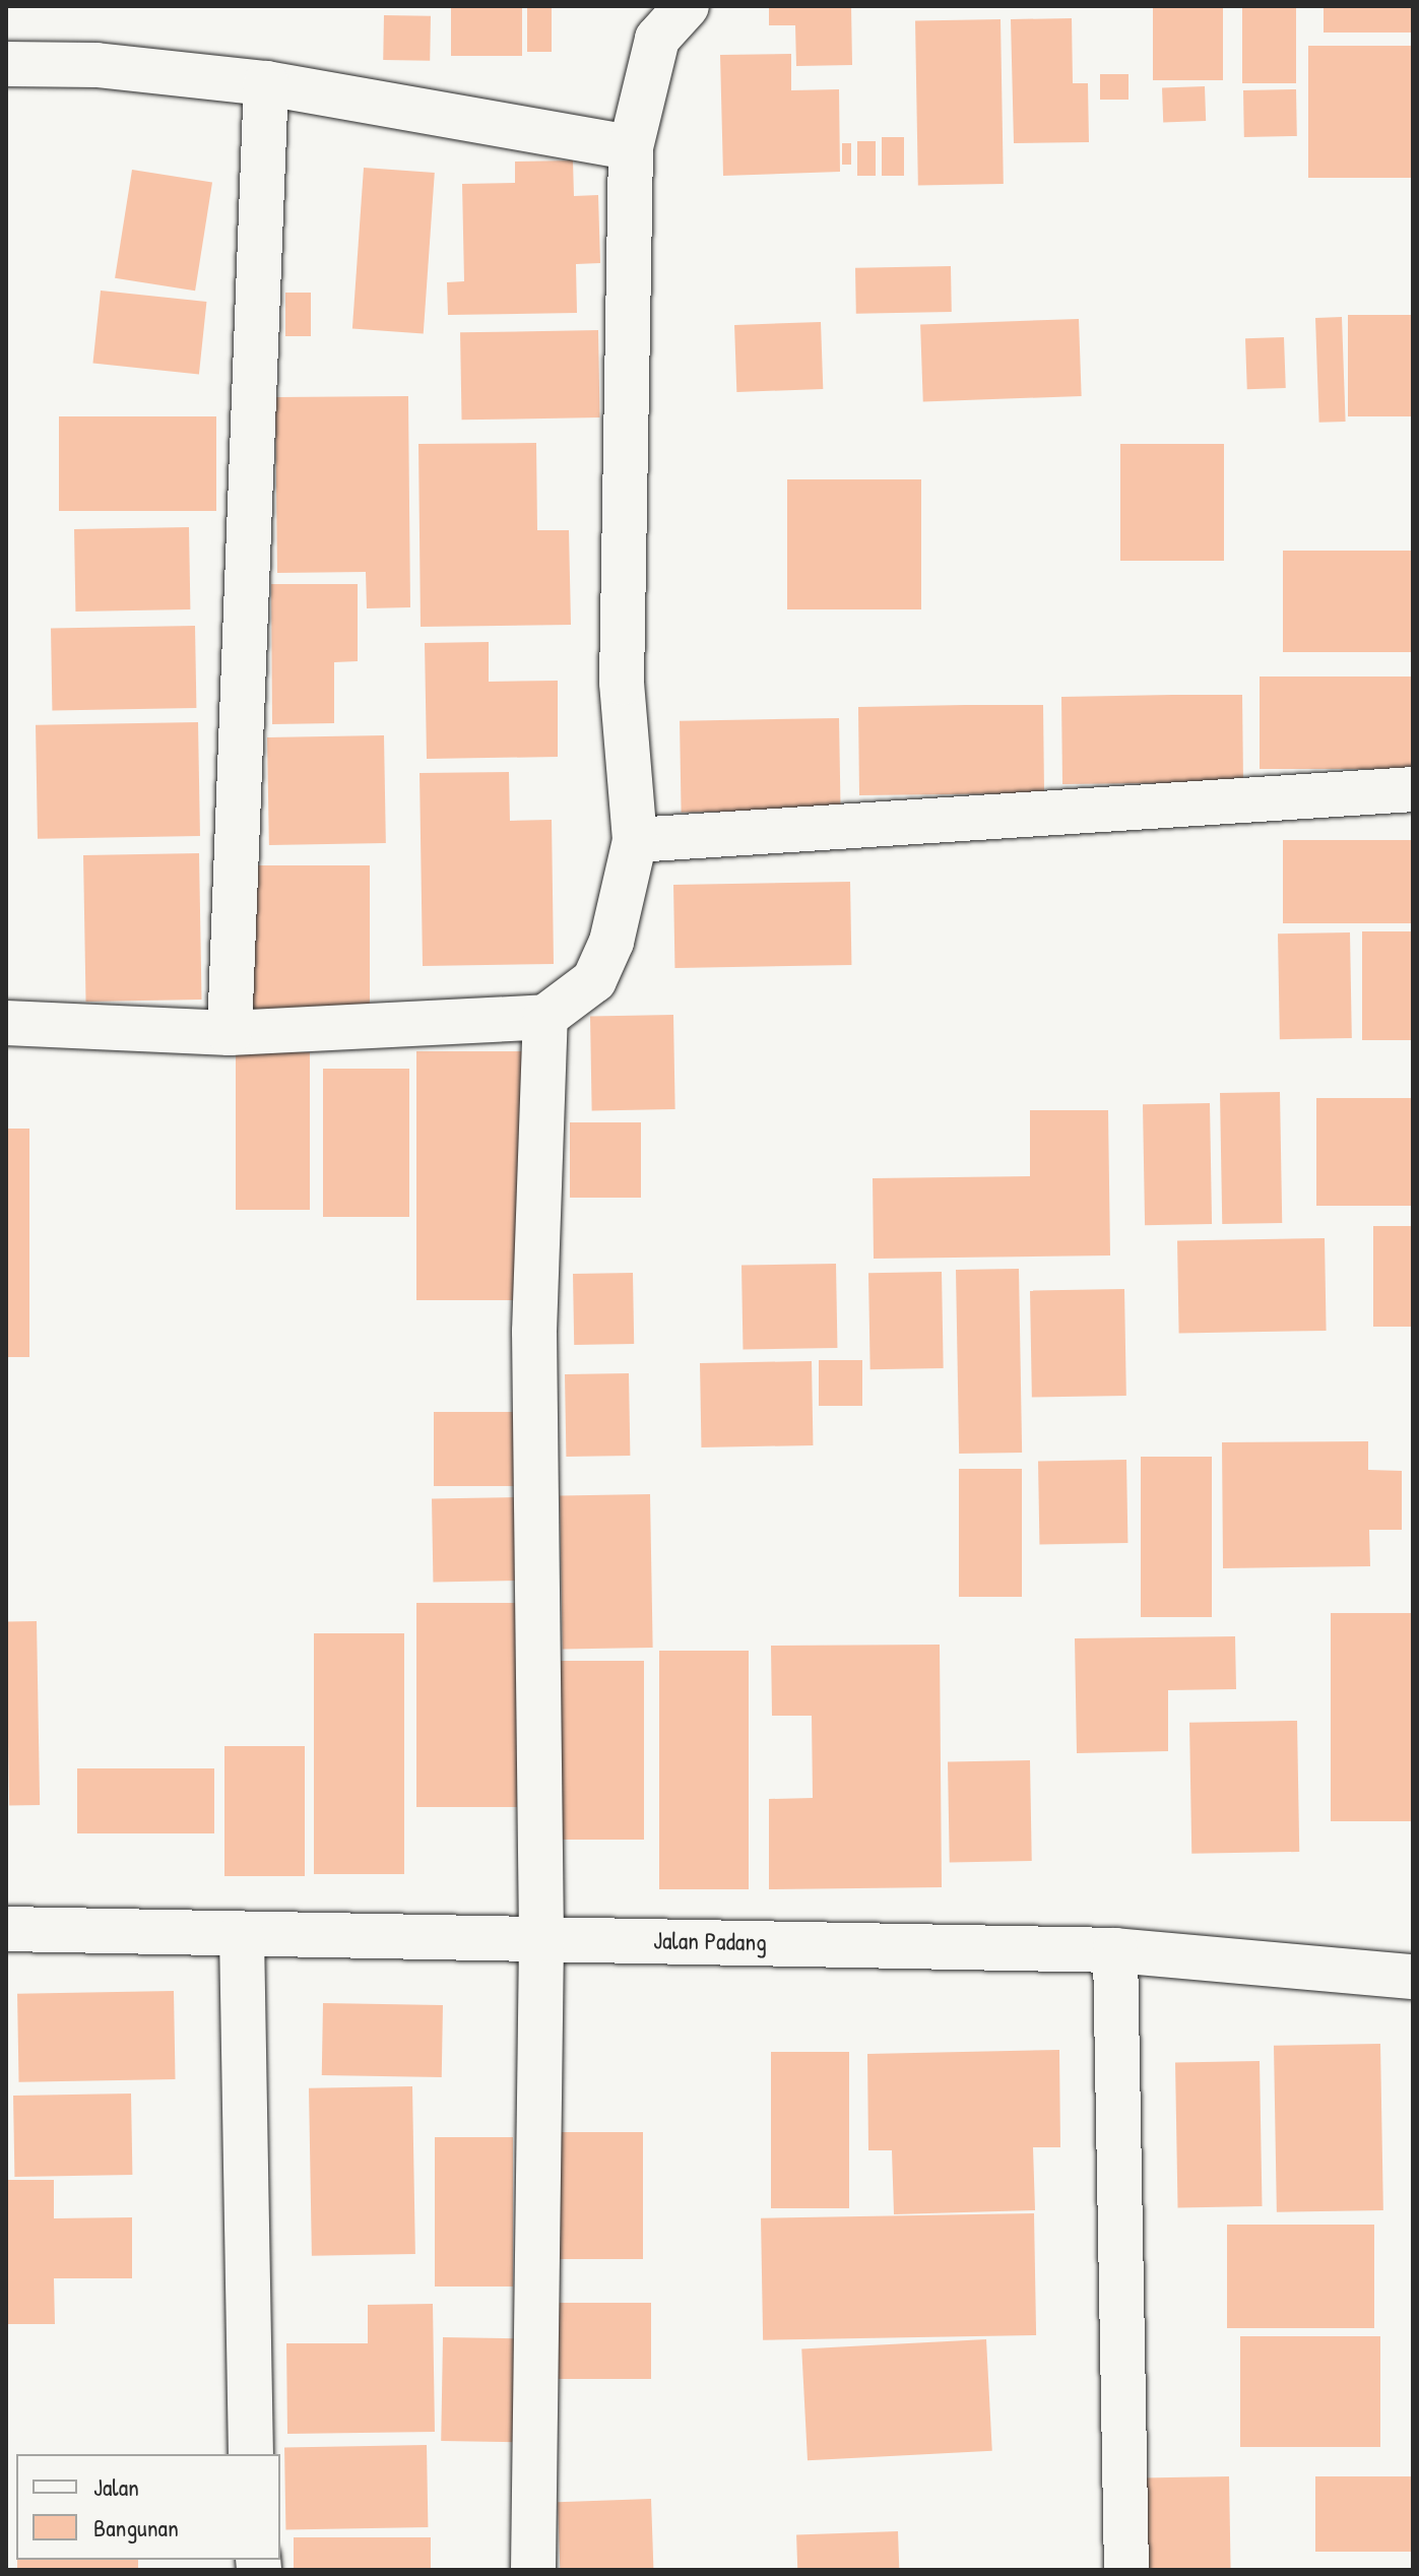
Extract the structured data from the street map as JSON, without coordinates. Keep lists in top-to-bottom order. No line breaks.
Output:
{"streets":{"street":["Jalan Padang"]},"legend":["Jalan","Bangunan"]}
